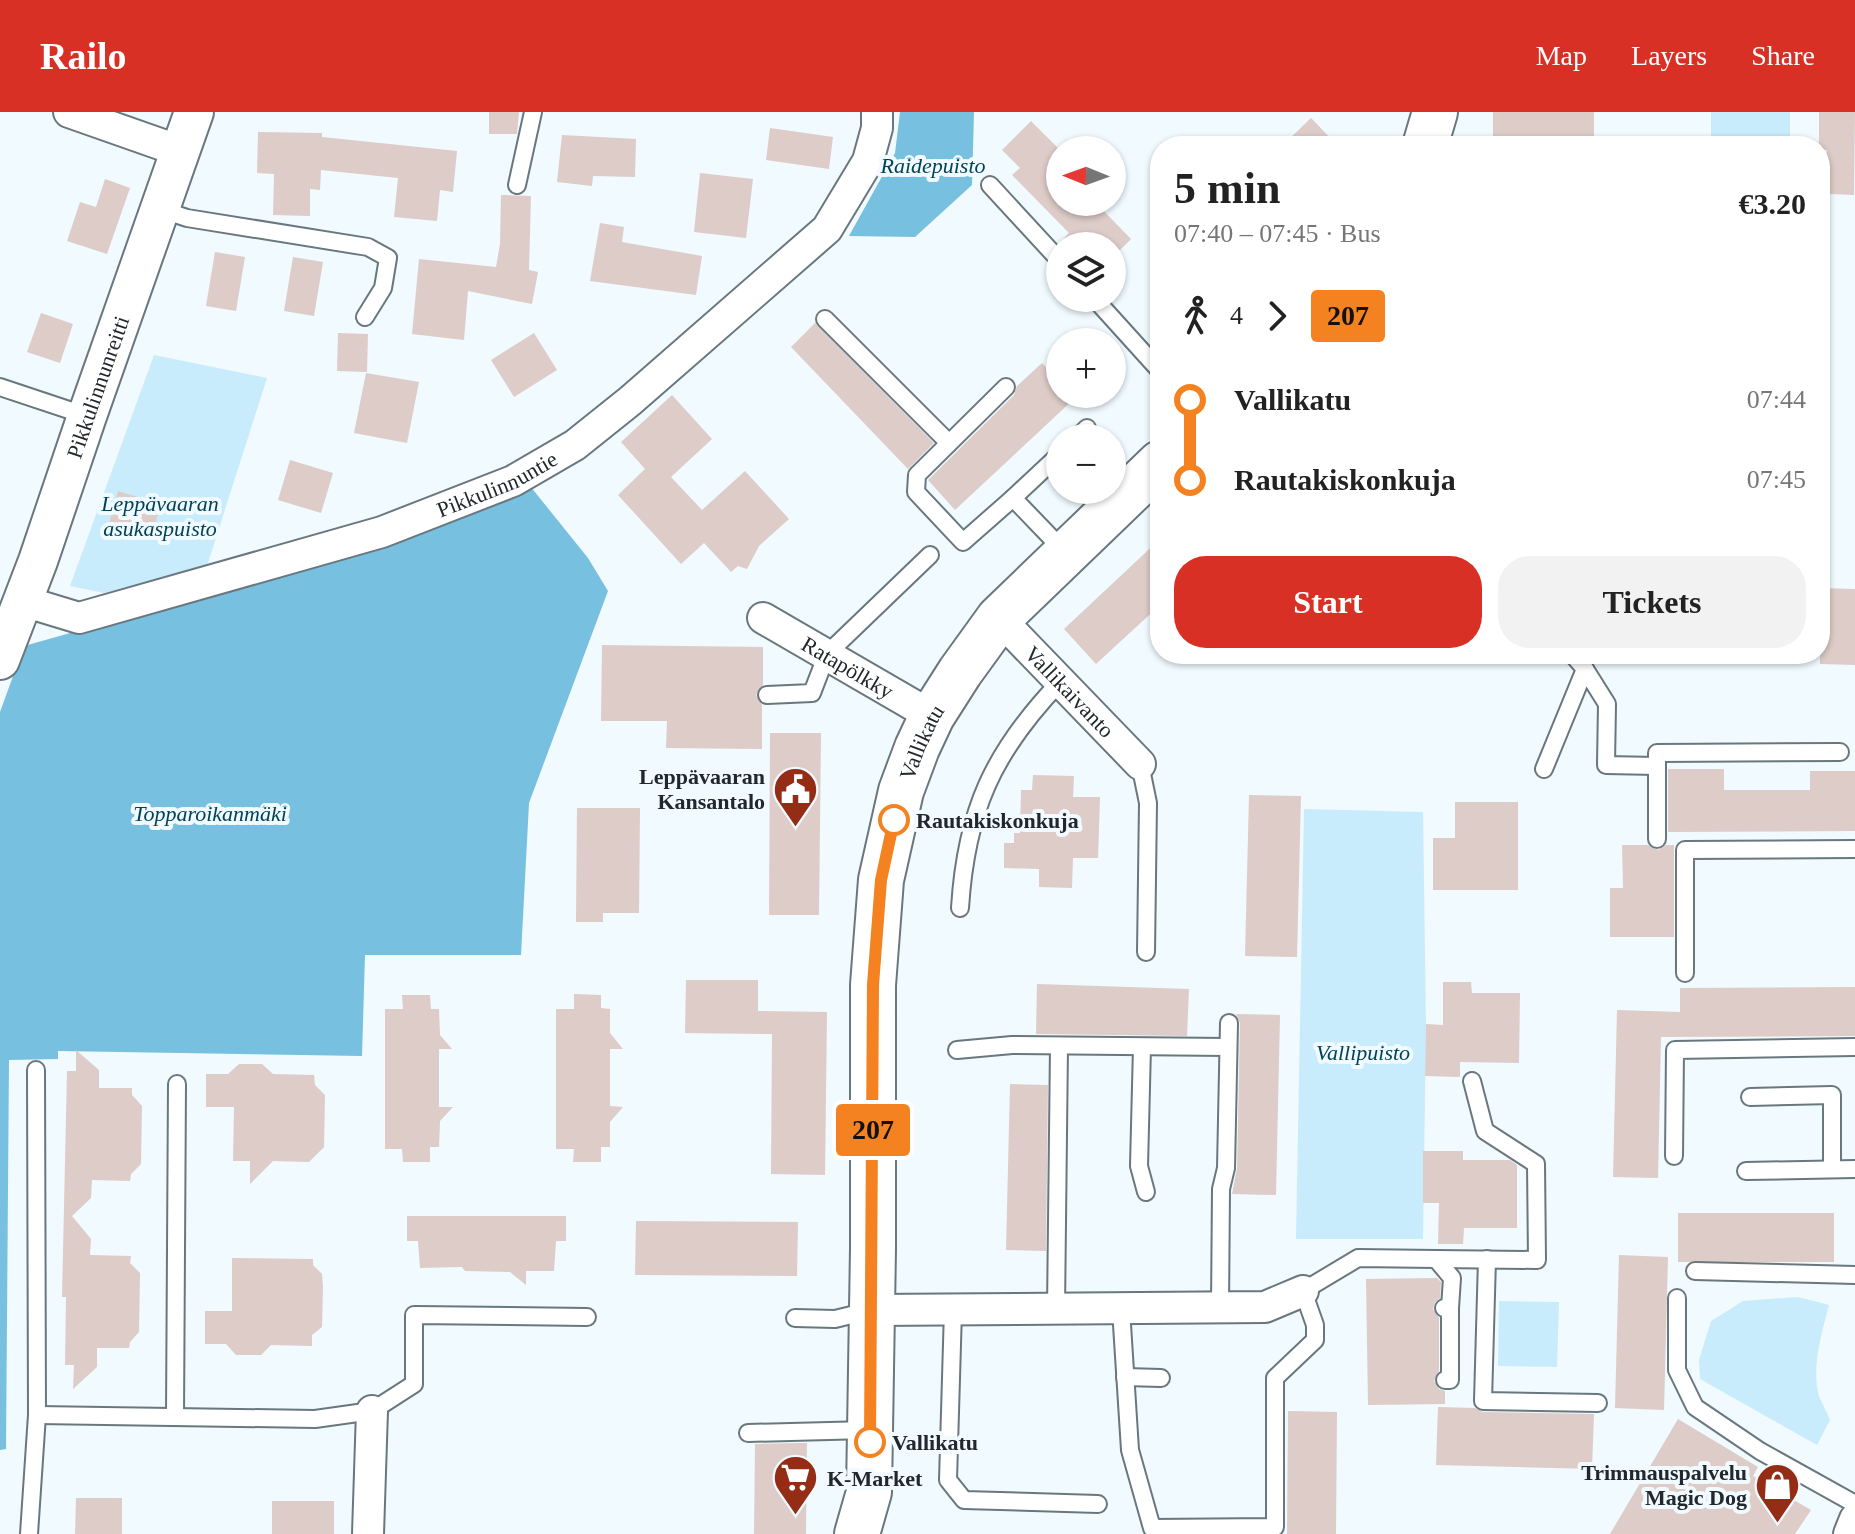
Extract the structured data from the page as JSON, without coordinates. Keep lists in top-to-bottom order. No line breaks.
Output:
{"streets":{"main road":["Vallikatu"],"street":["Pikkulinnunreitti","Pikkulinnuntie","Ratapölkky","Vallikaivanto"]},"crossings":[["Pikkulinnunreitti","Pikkulinnuntie"],["Ratapölkky","Vallikatu"],["Vallikaivanto","Vallikatu"]],"parks":["Raidepuisto","Leppävaaran asukaspuisto","Topparoikanmäki","Vallipuisto"],"places":{"other":["Rautakiskonkuja","Vallikatu"],"public building":["Leppävaaran Kansantalo"],"supermarket":["K-Market"],"shop":["Trimmauspalvelu Magic Dog"]},"lines":["bus line 207"],"north":"left","page":{"header":"Railo","nav":["Map","Layers","Share"],"on_map":"207","map_buttons":["+","−"],"heading":["5 min","07:40 – 07:45 · Bus","€3.20"],"legs":["4","207"],"list":[{"name":"Vallikatu","value":"07:44"},{"name":"Rautakiskonkuja","value":"07:45"}],"buttons":["Start","Tickets"]}}
